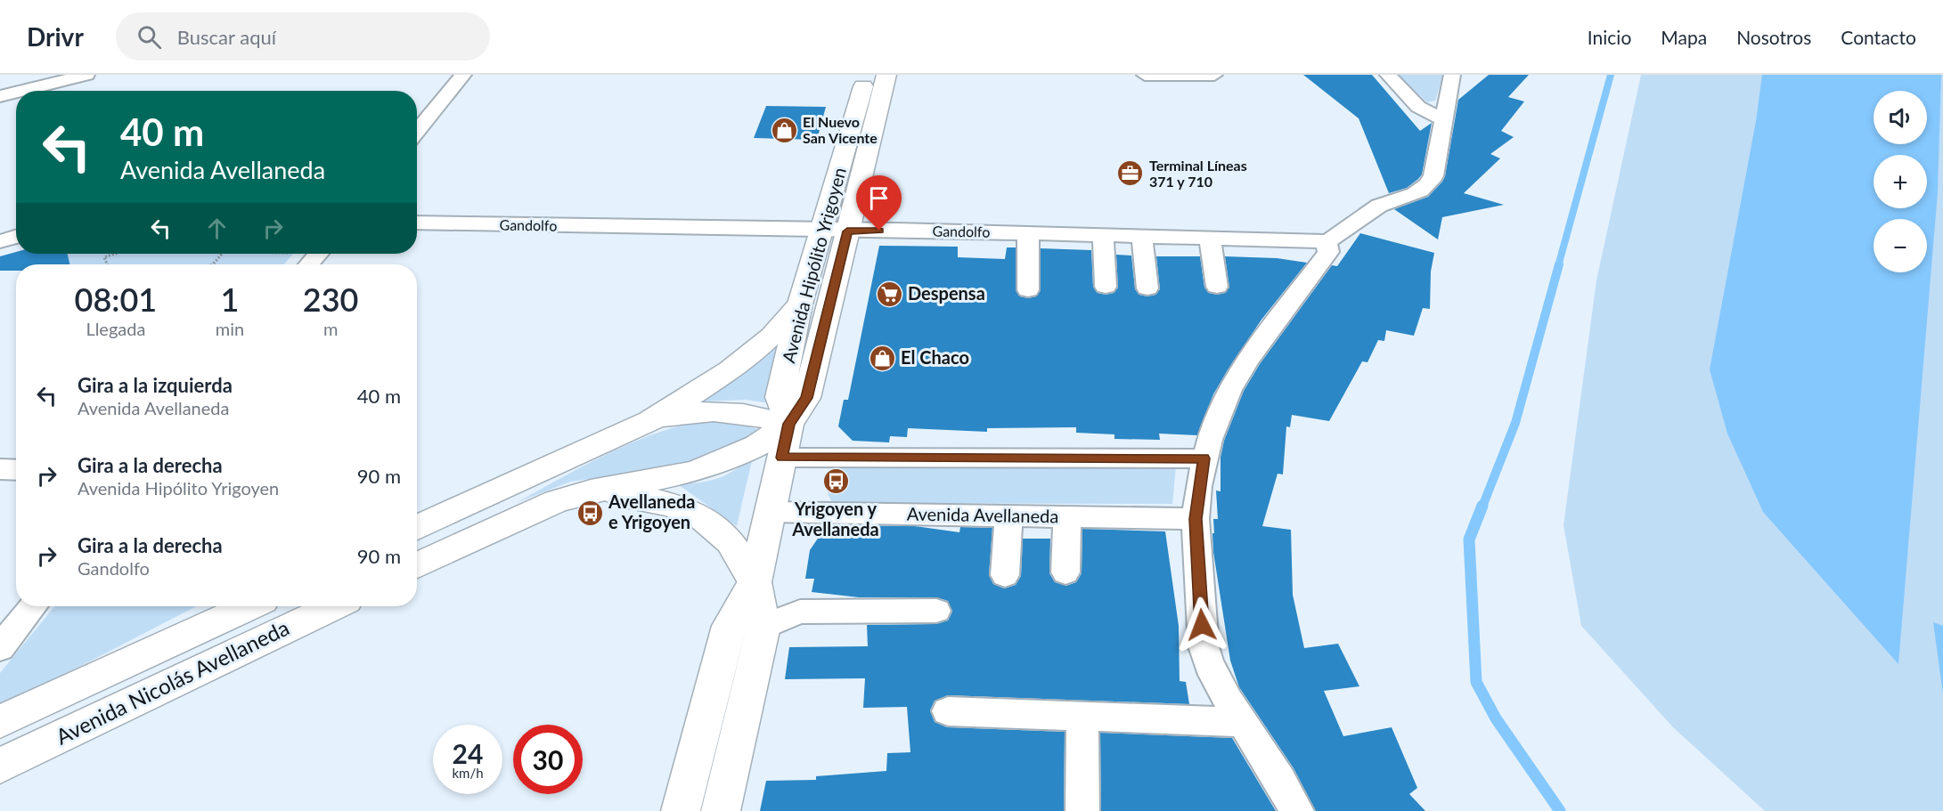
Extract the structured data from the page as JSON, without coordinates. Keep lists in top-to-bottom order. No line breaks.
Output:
{"streets":{"main road":["Avenida Hipólito Yrigoyen","Avenida Nicolás Avellaneda"],"street":["Gandolfo","Avenida Avellaneda"]},"crossings":[["Gandolfo","Avenida Hipólito Yrigoyen"],["Avenida Hipólito Yrigoyen","Avenida Avellaneda"]],"places":{"shop":["El Nuevo San Vicente","El Chaco"],"office":["Terminal Líneas 371 y 710"],"supermarket":["Despensa"],"bus stop":["Yrigoyen y Avellaneda","Avellaneda e Yrigoyen"]},"page":{"header":"Drivr","search":"Buscar aquí","nav":["Inicio","Mapa","Nosotros","Contacto"],"map_buttons":["+","−"],"turn":["40 m","Avenida Avellaneda"],"eta":["08:01","Llegada","1","min","230","m"],"list":[{"name":"Gira a la izquierda","note":"Avenida Avellaneda","value":"40 m"},{"name":"Gira a la derecha","note":"Avenida Hipólito Yrigoyen","value":"90 m"},{"name":"Gira a la derecha","note":"Gandolfo","value":"90 m"}],"speed":"24 km/h","limit":"30"}}
